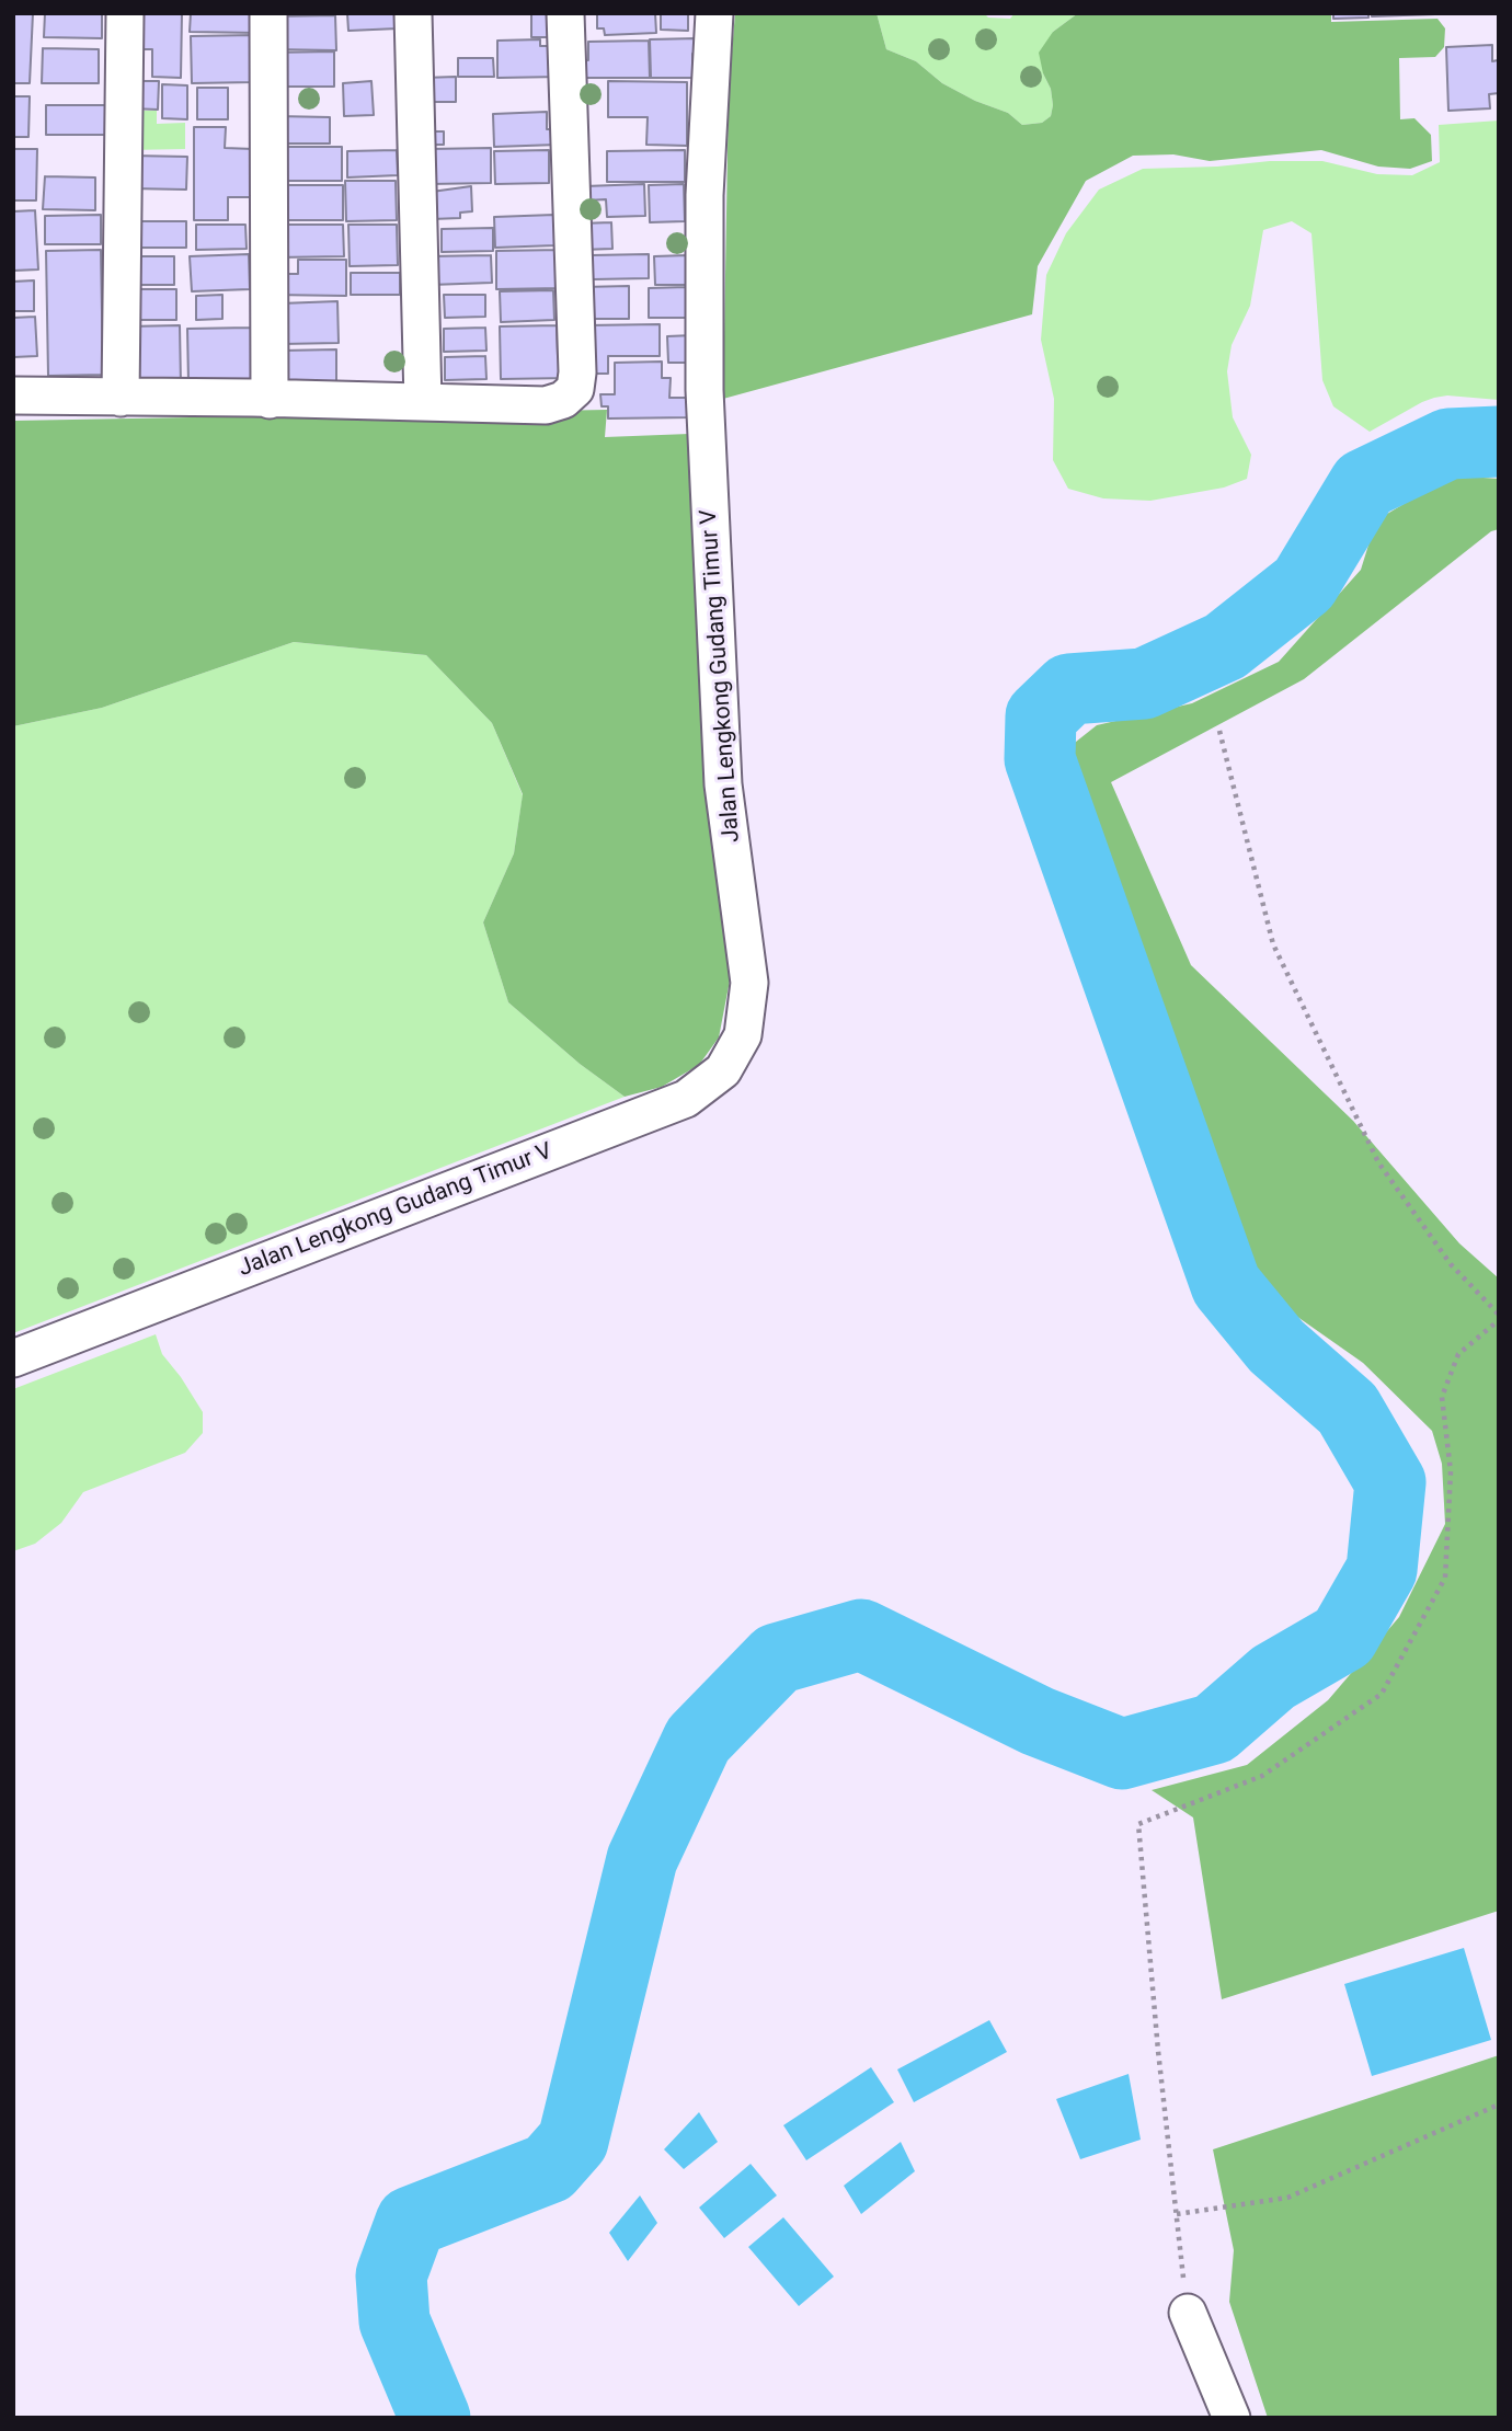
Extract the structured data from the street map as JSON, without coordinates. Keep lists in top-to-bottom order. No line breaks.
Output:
{"streets":{"street":["Jalan Lengkong Gudang Timur V"]}}
